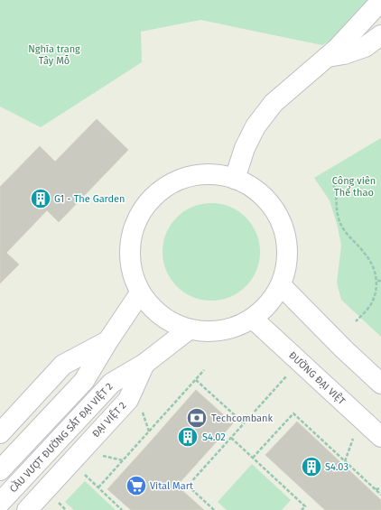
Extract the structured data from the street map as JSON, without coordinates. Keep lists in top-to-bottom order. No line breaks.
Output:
{"streets":{"street":["ĐƯỜNG ĐẠI VIỆT","ĐẠI VIỆT 2","CẦU VƯỢT ĐƯỜNG SẮT ĐẠI VIỆT 2"]},"crossings":[["ĐẠI VIỆT 2","CẦU VƯỢT ĐƯỜNG SẮT ĐẠI VIỆT 2"]],"parks":["Nghĩa trang Tây Mỗ","Công viên Thể thao"],"places":{"building":["G1 - The Garden","S4.02","S4.03"],"bank":["Techcombank"],"supermarket":["Vital Mart"]}}
